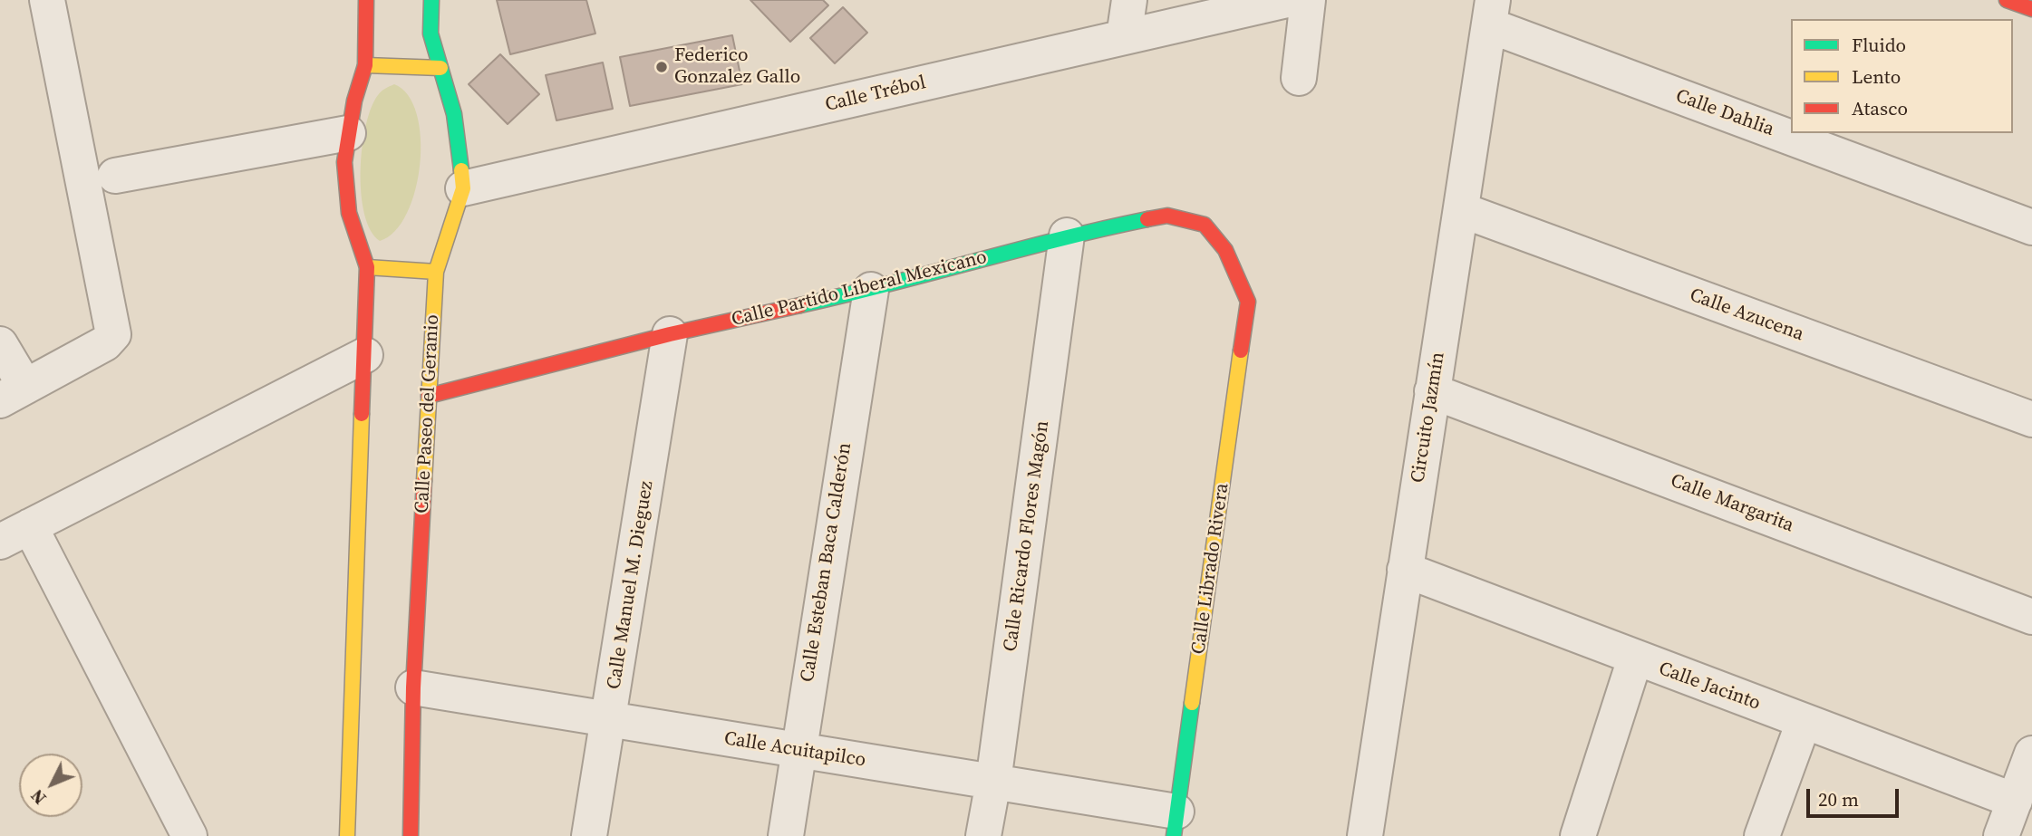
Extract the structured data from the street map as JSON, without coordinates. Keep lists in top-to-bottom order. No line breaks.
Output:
{"streets":{"street":["Calle Trébol","Calle Dahlia","Calle Partido Liberal Mexicano","Calle Azucena","Calle Paseo del Geranio","Circuito Jazmín","Calle Margarita","Calle Ricardo Flores Magón","Calle Esteban Baca Calderón","Calle Librado Rivera","Calle Manuel M. Dieguez","Calle Jacinto","Calle Acuitapilco"]},"crossings":[["Calle Trébol","Calle Paseo del Geranio"],["Calle Dahlia","Circuito Jazmín"],["Calle Partido Liberal Mexicano","Calle Paseo del Geranio"],["Calle Partido Liberal Mexicano","Calle Ricardo Flores Magón"],["Calle Partido Liberal Mexicano","Calle Esteban Baca Calderón"],["Calle Partido Liberal Mexicano","Calle Librado Rivera"],["Calle Partido Liberal Mexicano","Calle Manuel M. Dieguez"],["Calle Azucena","Circuito Jazmín"],["Calle Paseo del Geranio","Calle Acuitapilco"],["Circuito Jazmín","Calle Margarita"],["Circuito Jazmín","Calle Jacinto"],["Calle Ricardo Flores Magón","Calle Acuitapilco"],["Calle Esteban Baca Calderón","Calle Acuitapilco"],["Calle Librado Rivera","Calle Acuitapilco"],["Calle Manuel M. Dieguez","Calle Acuitapilco"]],"places":["Federico Gonzalez Gallo"],"legend":["Fluido","Lento","Atasco"],"scale_bar":"20 m","north":"bottom left"}
